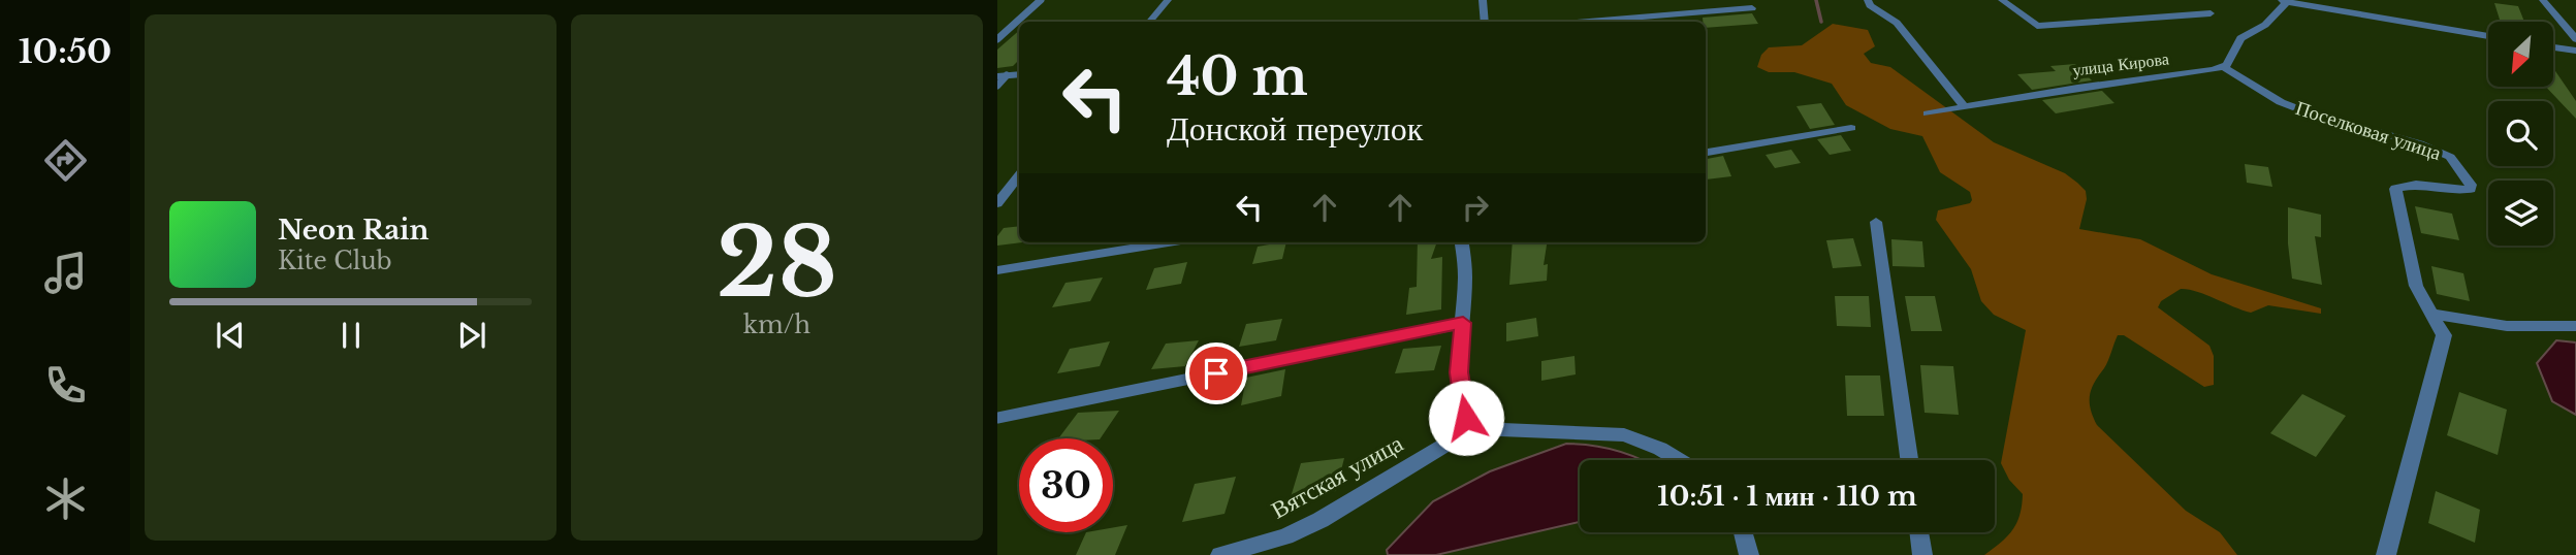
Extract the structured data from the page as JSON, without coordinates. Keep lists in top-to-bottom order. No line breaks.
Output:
{"streets":{"street":["улица Кирова","Поселковая улица","Вятская улица"]},"crossings":[["улица Кирова","Поселковая улица"]],"north":"bottom left","page":{"tabs":"10:50","tile":["28","km/h"],"turn":["40 m","Донской переулок"],"song":["Neon Rain","Kite Club"],"limit":"30","trip":"10:51 · 1 мин · 110 m"}}
